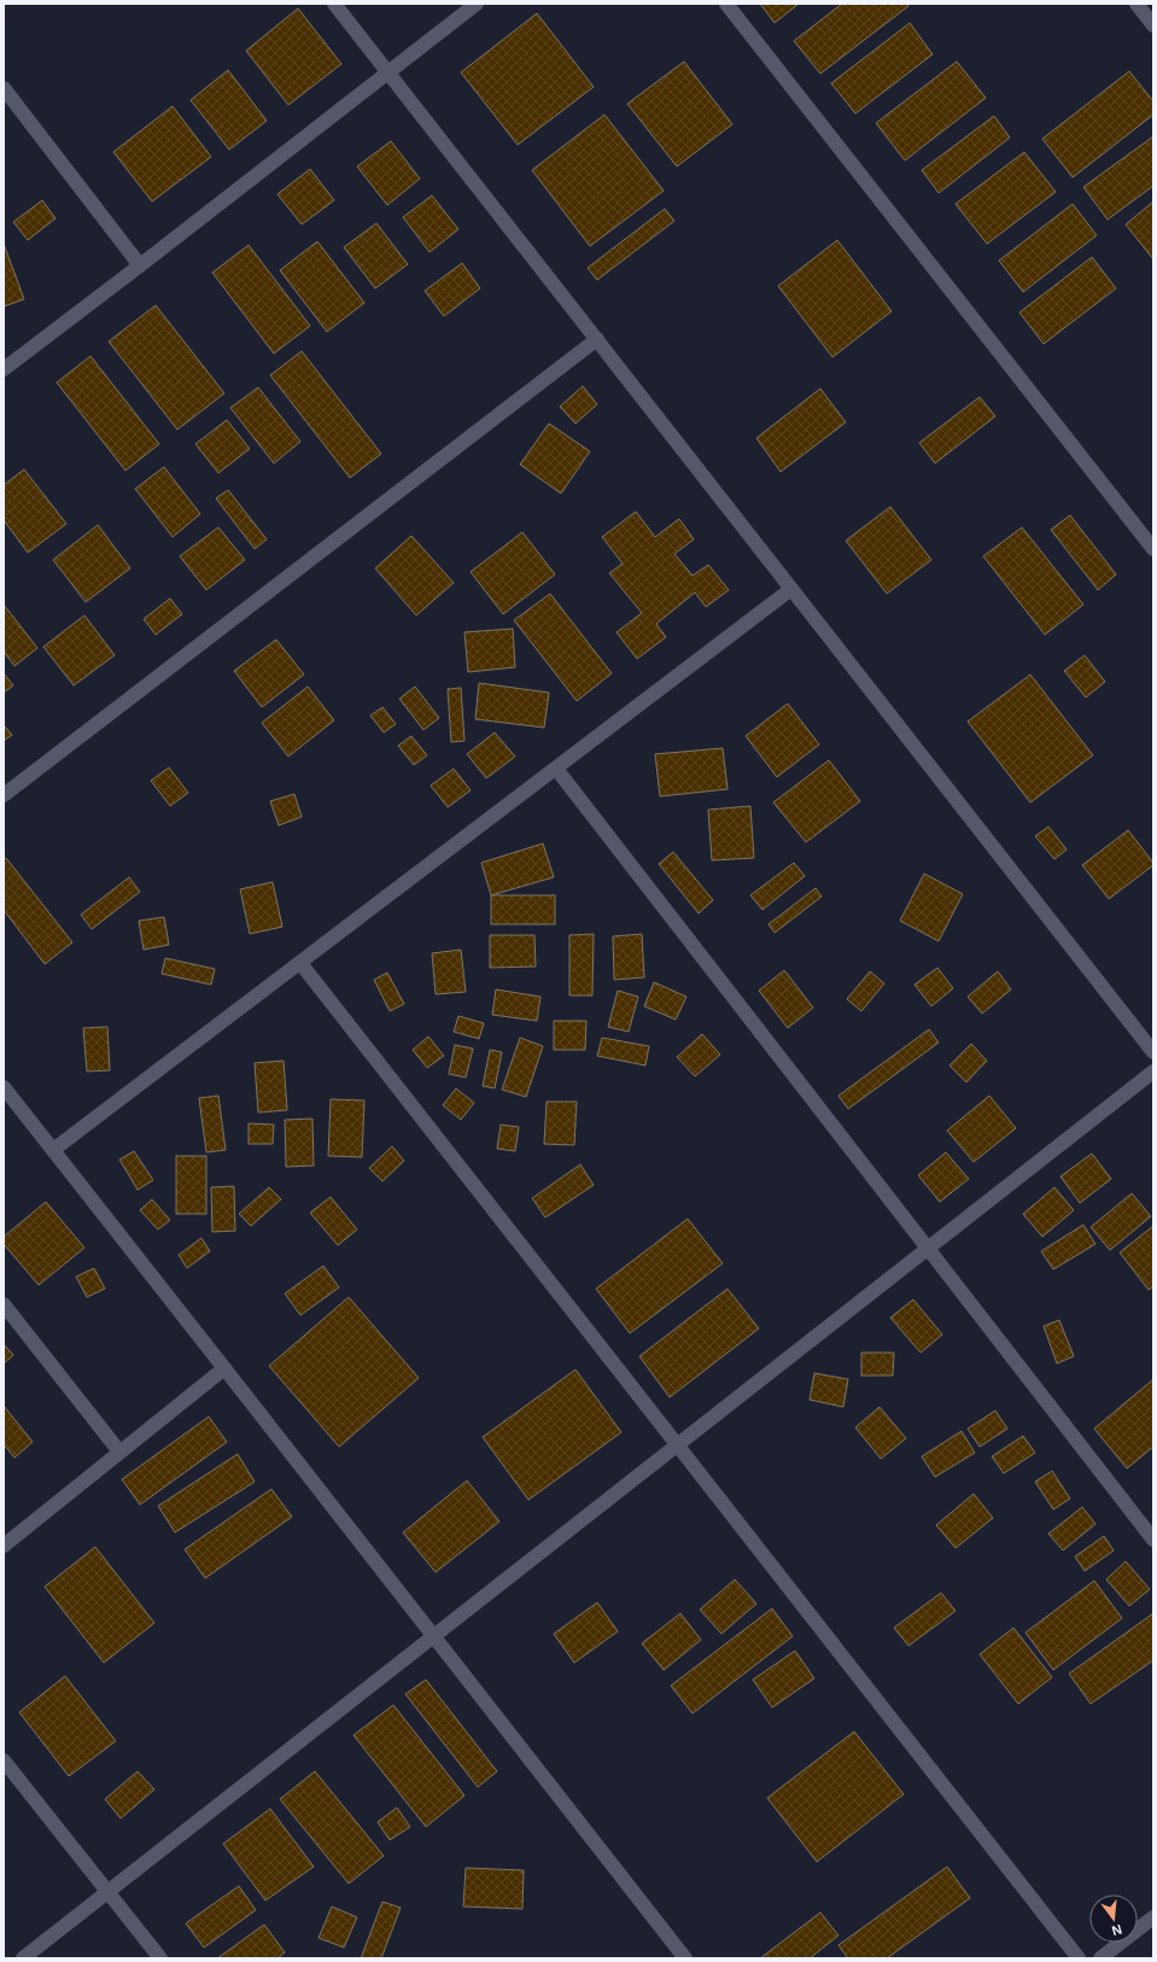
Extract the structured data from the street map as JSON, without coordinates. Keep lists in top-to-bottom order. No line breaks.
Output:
{"north":"bottom"}
